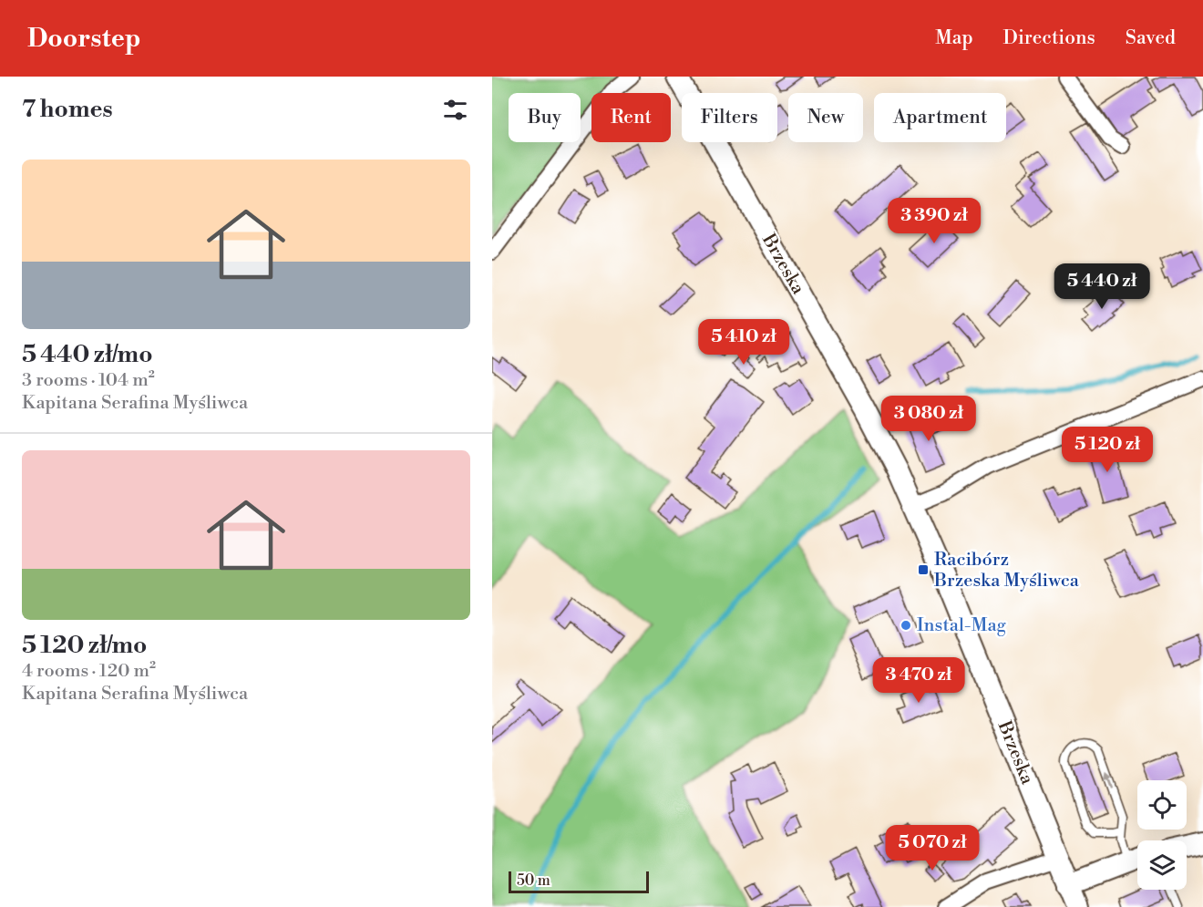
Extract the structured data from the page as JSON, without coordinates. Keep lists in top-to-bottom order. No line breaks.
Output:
{"streets":{"street":["Brzeska"]},"places":{"transit":["Racibórz Brzeska Myśliwca"],"other":["Instal-Mag"]},"scale_bar":"50 m","page":{"header":"Doorstep","nav":["Map","Directions","Saved"],"heading":"7 homes","chip":["Buy","Rent","Filters","New","Apartment"],"list":[{"name":"5 440 zł/mo","note":"3 rooms · 104 m² · Kapitana Serafina Myśliwca"},{"name":"5 120 zł/mo","note":"4 rooms · 120 m² · Kapitana Serafina Myśliwca"}],"price":["3 390 zł","5 440 zł","5 410 zł","3 080 zł","5 120 zł","3 470 zł","5 070 zł"],"scale":"50 m"}}
